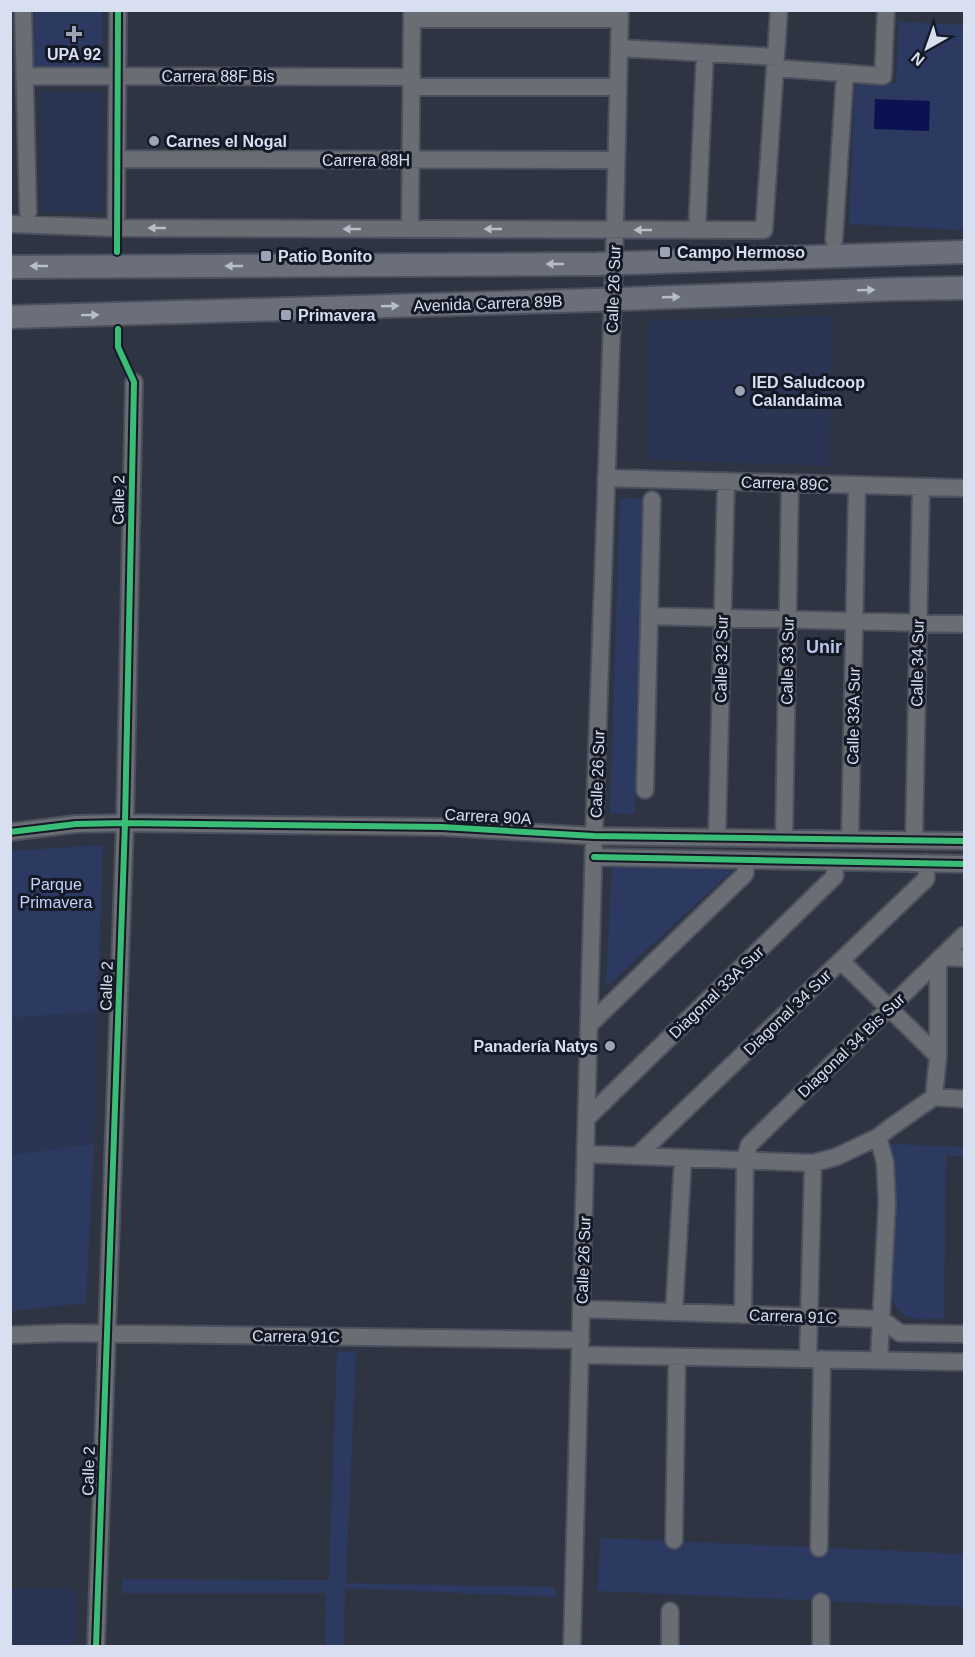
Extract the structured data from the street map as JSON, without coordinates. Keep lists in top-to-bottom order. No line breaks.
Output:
{"streets":{"main road":["Avenida Carrera 89B"],"street":["Carrera 88F Bis","Carrera 88H","Calle 26 Sur","Carrera 89C","Calle 2","Calle 32 Sur","Calle 33 Sur","Calle 34 Sur","Calle 33A Sur","Carrera 90A","Diagonal 33A Sur","Diagonal 34 Sur","Diagonal 34 Bis Sur","Carrera 91C"]},"crossings":[["Carrera 88F Bis","Calle 26 Sur"],["Carrera 88H","Calle 26 Sur"],["Calle 26 Sur","Avenida Carrera 89B"],["Calle 26 Sur","Carrera 89C"],["Calle 26 Sur","Carrera 90A"],["Calle 26 Sur","Diagonal 33A Sur"],["Calle 26 Sur","Carrera 91C"],["Carrera 89C","Calle 32 Sur"],["Carrera 89C","Calle 33 Sur"],["Carrera 89C","Calle 34 Sur"],["Carrera 89C","Calle 33A Sur"],["Calle 2","Carrera 90A"],["Calle 2","Carrera 91C"],["Calle 32 Sur","Carrera 90A"],["Calle 33 Sur","Carrera 90A"],["Calle 34 Sur","Carrera 90A"],["Calle 33A Sur","Carrera 90A"]],"districts":["Unir"],"parks":["Parque Primavera"],"places":{"health":["UPA 92"],"other":["Carnes el Nogal","IED Saludcoop Calandaima","Panadería Natys"],"transit":["Campo Hermoso","Patio Bonito","Primavera"]},"north":"bottom left"}
